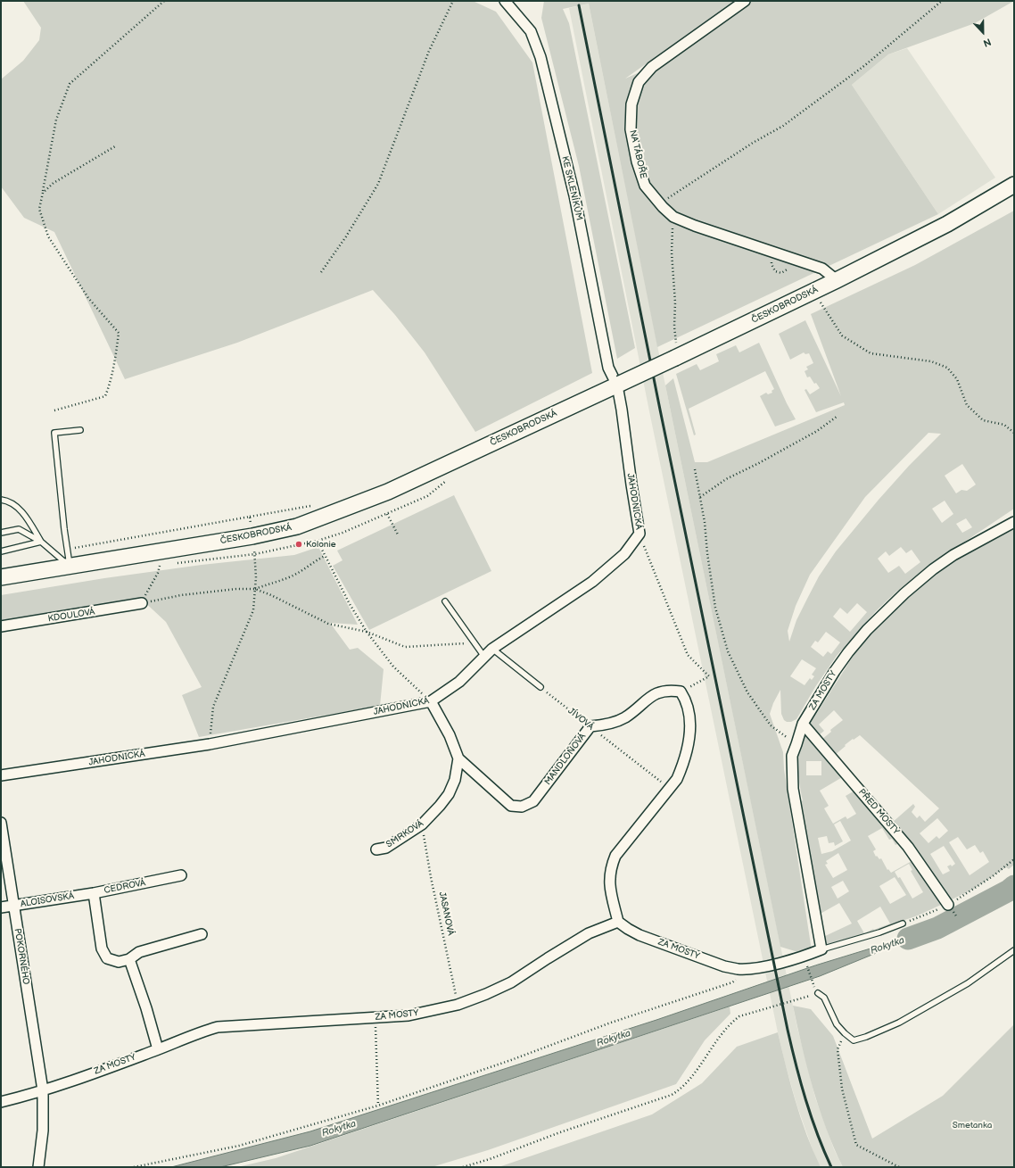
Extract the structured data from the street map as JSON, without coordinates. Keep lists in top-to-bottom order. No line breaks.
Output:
{"streets":{"main road":["ČESKOBRODSKÁ"],"street":["NA TÁBOŘE","KE SKLENÍKŮM","JAHODNICKÁ","KDOULOVÁ","ZA MOSTY","MANDLOŇOVÁ","PŘED MOSTY","SMRKOVÁ","CEDROVÁ","ALOISOVSKÁ","POKORNÉHO"],"path":["JÍVOVÁ","JASANOVÁ"]},"crossings":[["NA TÁBOŘE","ČESKOBRODSKÁ"],["KE SKLENÍKŮM","ČESKOBRODSKÁ"],["KE SKLENÍKŮM","JAHODNICKÁ"],["ČESKOBRODSKÁ","JAHODNICKÁ"],["ZA MOSTY","PŘED MOSTY"],["ZA MOSTY","JASANOVÁ"],["ZA MOSTY","POKORNÉHO"],["JÍVOVÁ","MANDLOŇOVÁ"],["MANDLOŇOVÁ","SMRKOVÁ"],["SMRKOVÁ","JASANOVÁ"],["CEDROVÁ","ALOISOVSKÁ"],["ALOISOVSKÁ","POKORNÉHO"]],"water":["Rokytka"],"parks":["Smetanka"],"places":["Kolonie"],"north":"bottom"}
